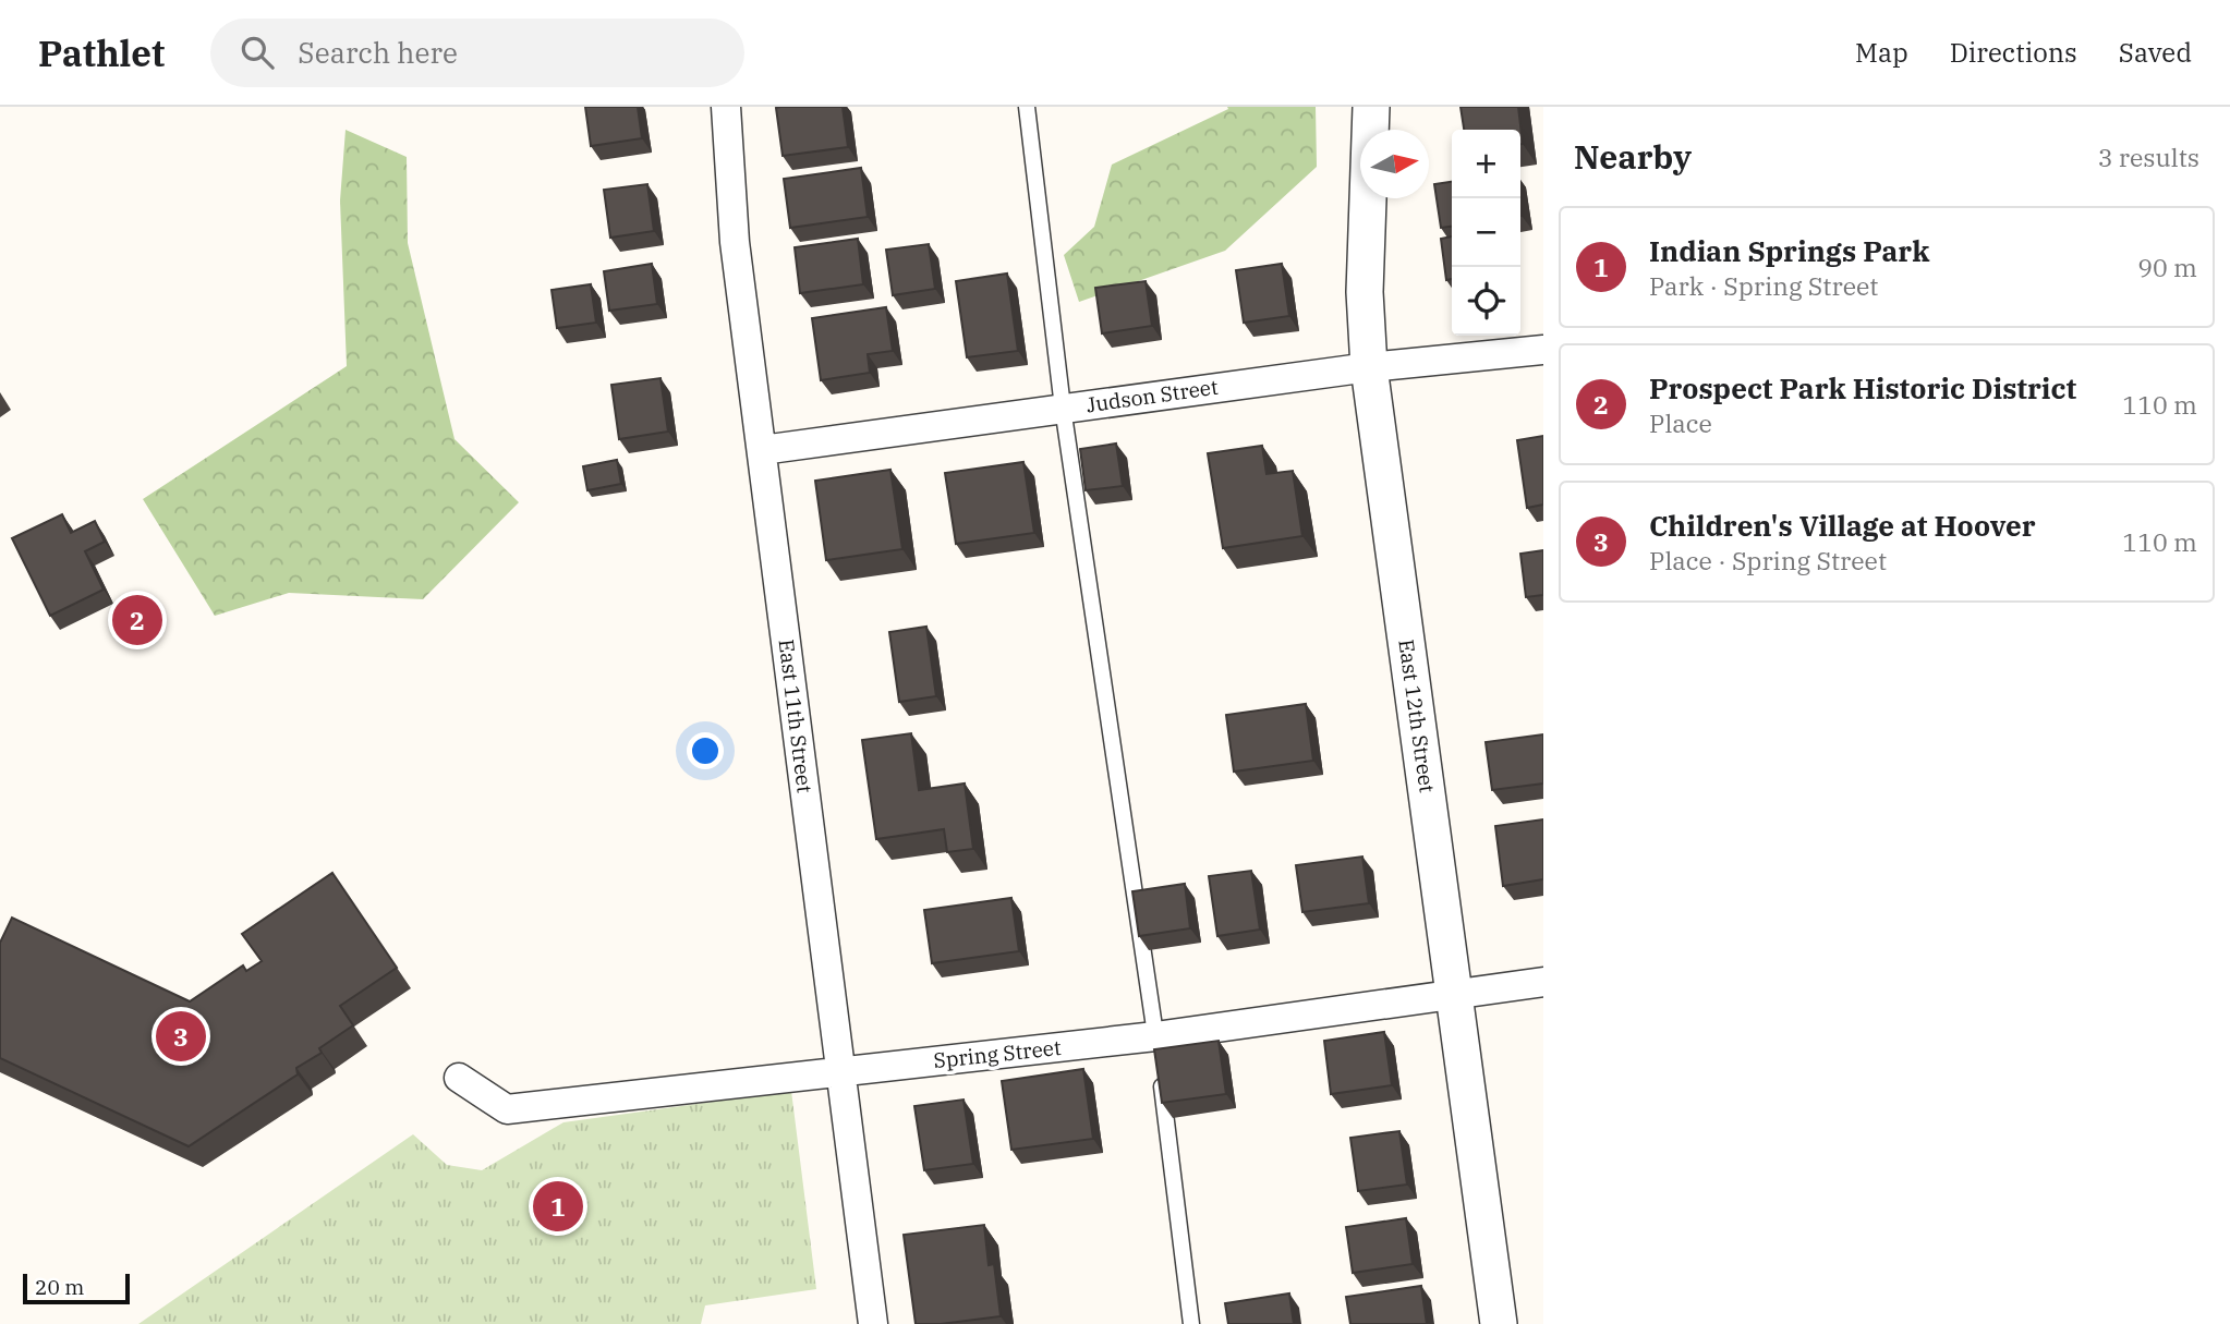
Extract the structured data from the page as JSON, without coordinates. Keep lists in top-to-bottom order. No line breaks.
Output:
{"streets":{"street":["Judson Street","East 11th Street","East 12th Street","Spring Street"]},"crossings":[["Judson Street","East 11th Street"],["Judson Street","East 12th Street"],["East 11th Street","Spring Street"],["East 12th Street","Spring Street"]],"scale_bar":"20 m","north":"right","page":{"header":"Pathlet","search":"Search here","nav":["Map","Directions","Saved"],"heading":["Nearby","3 results"],"map_buttons":["+","−"],"list":[{"mark":"1","name":"Indian Springs Park","note":"Park · Spring Street","value":"90 m"},{"mark":"2","name":"Prospect Park Historic District","note":"Place","value":"110 m"},{"mark":"3","name":"Children's Village at Hoover","note":"Place · Spring Street","value":"110 m"}],"pins":["2","3","1"],"scale":"20 m"}}
